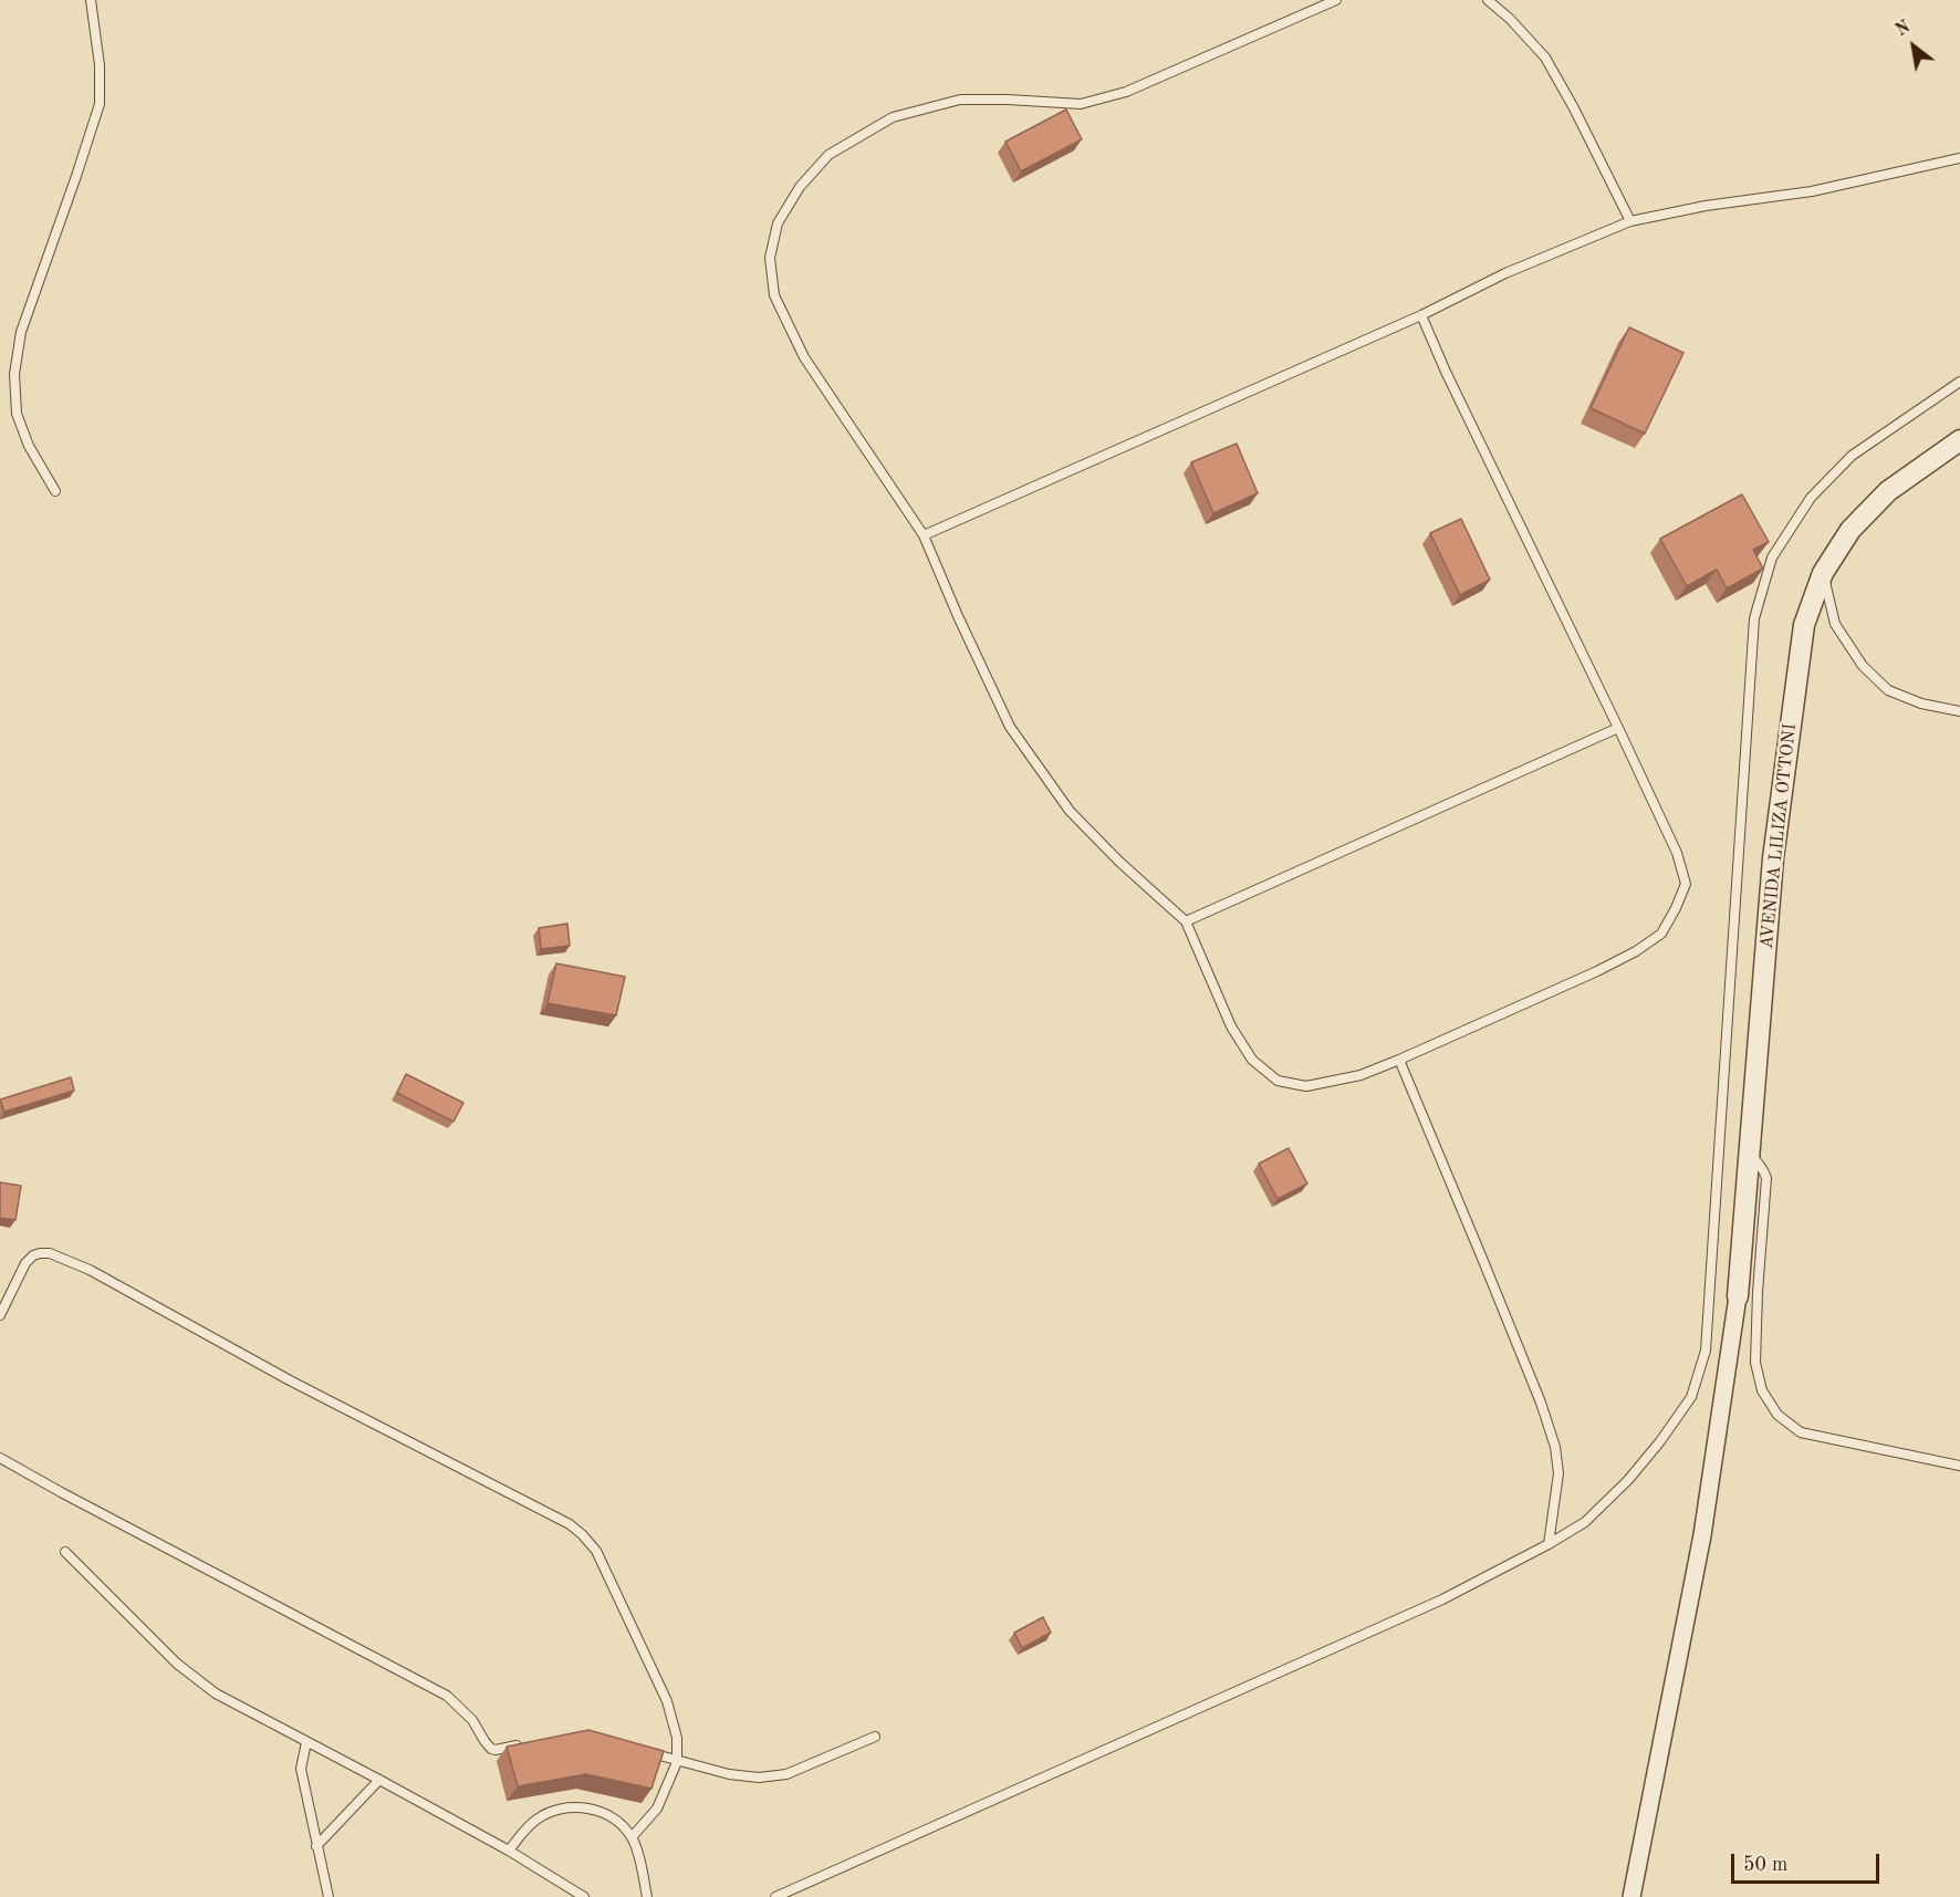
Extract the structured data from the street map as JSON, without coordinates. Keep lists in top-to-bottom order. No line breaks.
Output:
{"streets":{"street":["AVENIDA LILIZA OTTONI"]},"scale_bar":"50 m","north":"top left"}
